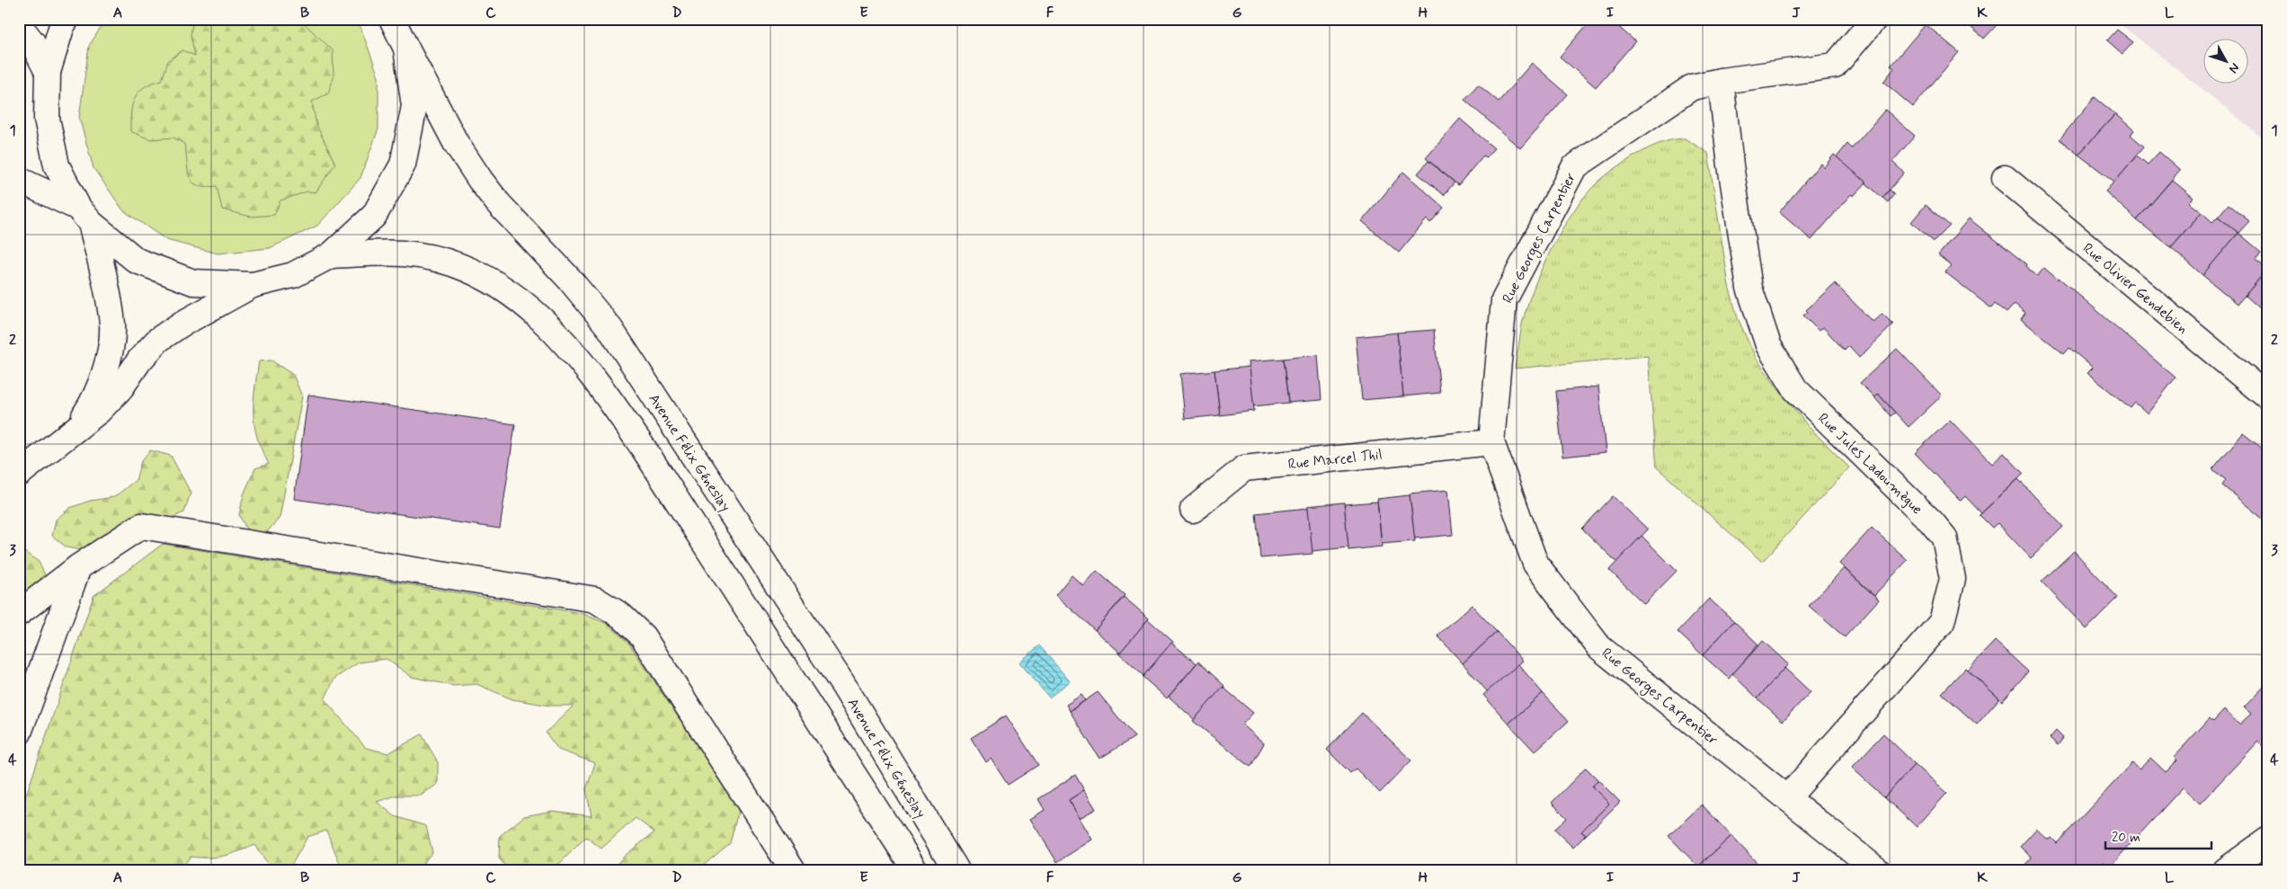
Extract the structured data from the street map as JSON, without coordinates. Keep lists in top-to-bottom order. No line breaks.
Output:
{"streets":{"main road":["Rue Georges Carpentier","Rue Olivier Gendebien","Avenue Félix Géneslay","Rue Marcel Thil","Rue Jules Ladoumègue"]},"crossings":[["Rue Georges Carpentier","Rue Marcel Thil"],["Rue Georges Carpentier","Rue Jules Ladoumègue"]],"scale_bar":"20 m","north":"bottom right","grid":{"columns":["A","B","C","D","E","F","G","H","I","J","K","L"],"rows":["1","2","3","4"]}}
